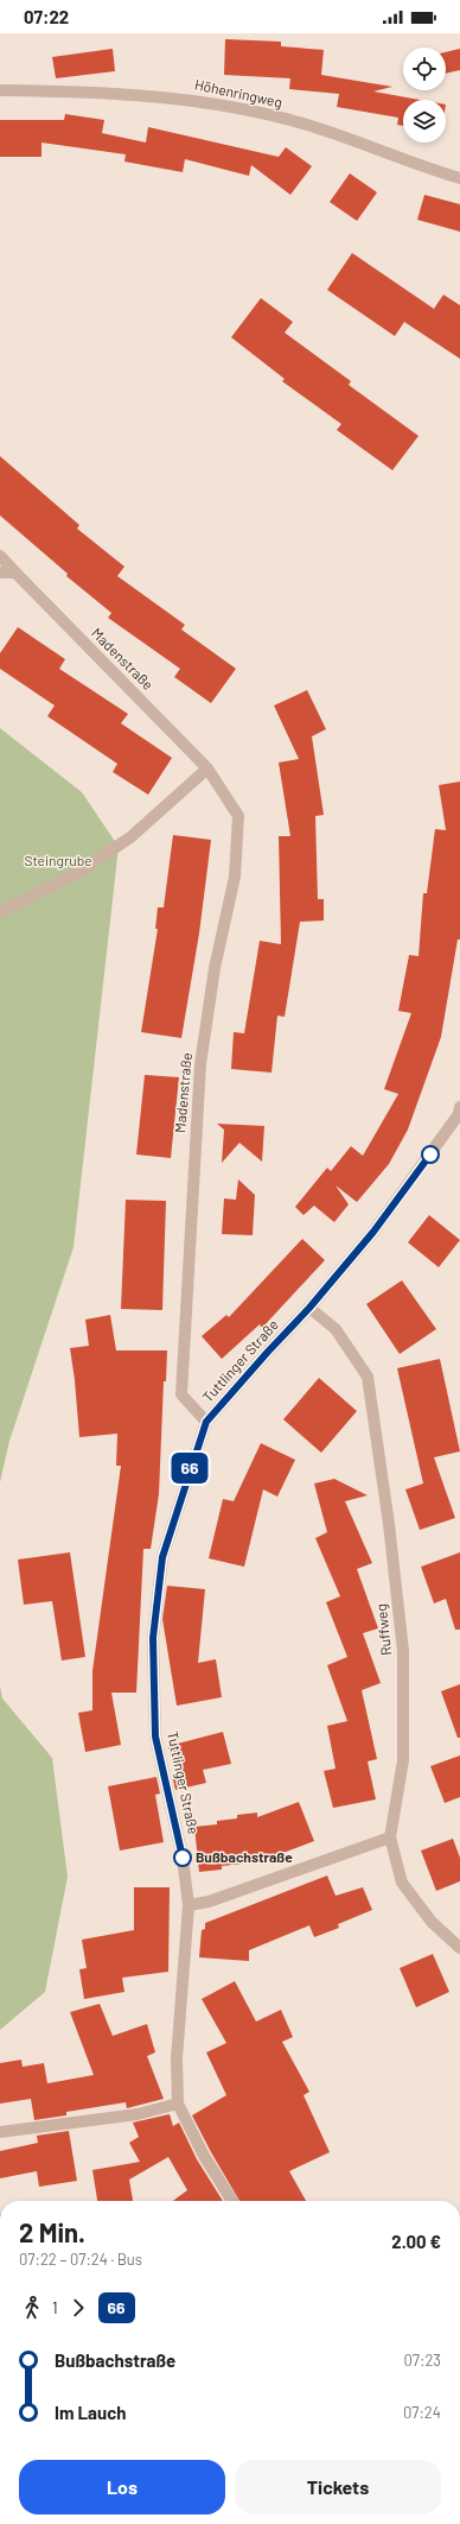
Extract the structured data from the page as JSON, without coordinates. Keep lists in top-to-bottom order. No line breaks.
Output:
{"streets":{"street":["Höhenringweg","Madenstraße","Tuttlinger Straße","Ruffweg"]},"crossings":[["Madenstraße","Tuttlinger Straße"],["Tuttlinger Straße","Ruffweg"]],"parks":["Steingrube"],"places":["Bußbachstraße"],"lines":["bus line 66"],"page":{"status":"07:22","on_map":"66","heading":["2 Min.","07:22 – 07:24 · Bus","2.00 €"],"legs":["1","66"],"list":[{"name":"Bußbachstraße","value":"07:23"},{"name":"Im Lauch","value":"07:24"}],"buttons":["Los","Tickets"]}}
